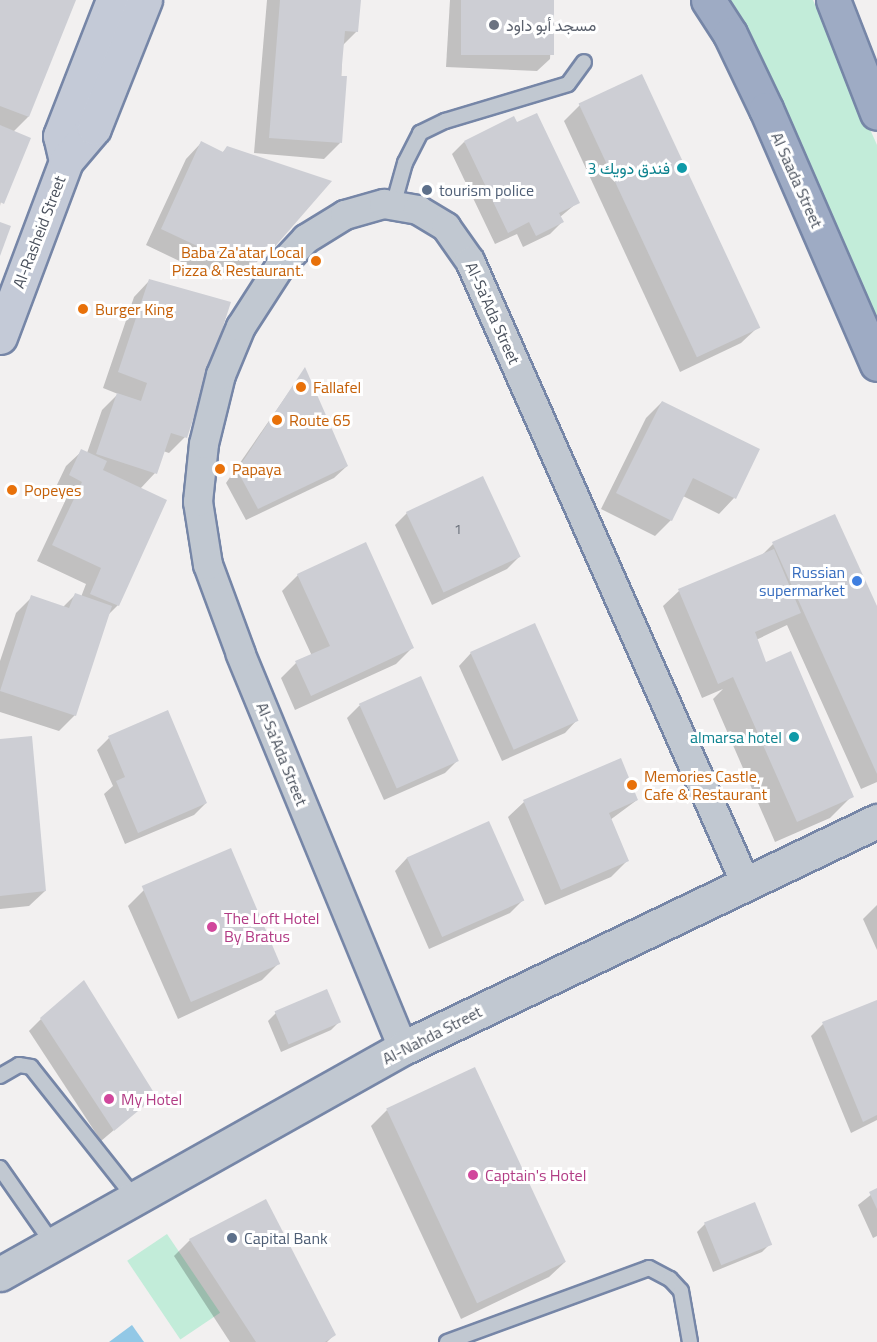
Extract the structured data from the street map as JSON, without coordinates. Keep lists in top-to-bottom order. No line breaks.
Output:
{"streets":{"highway":["Al Saada Street"],"main road":["Al-Rasheid Street"],"street":["Al-Sa'Ada Street","Al-Nahda Street"]},"crossings":[["Al-Sa'Ada Street","Al-Nahda Street"]],"places":["مسجد أبو داود","فندق دويك 3","tourism police","Baba Za'atar Local Pizza & Restaurant.","Burger King","Fallafel","Route 65","Papaya","Popeyes","Russian supermarket","almarsa hotel","Memories Castle, Cafe & Restaurant","The Loft Hotel By Bratus","My Hotel","Captain's Hotel","Capital Bank"],"house_numbers":["1"]}
